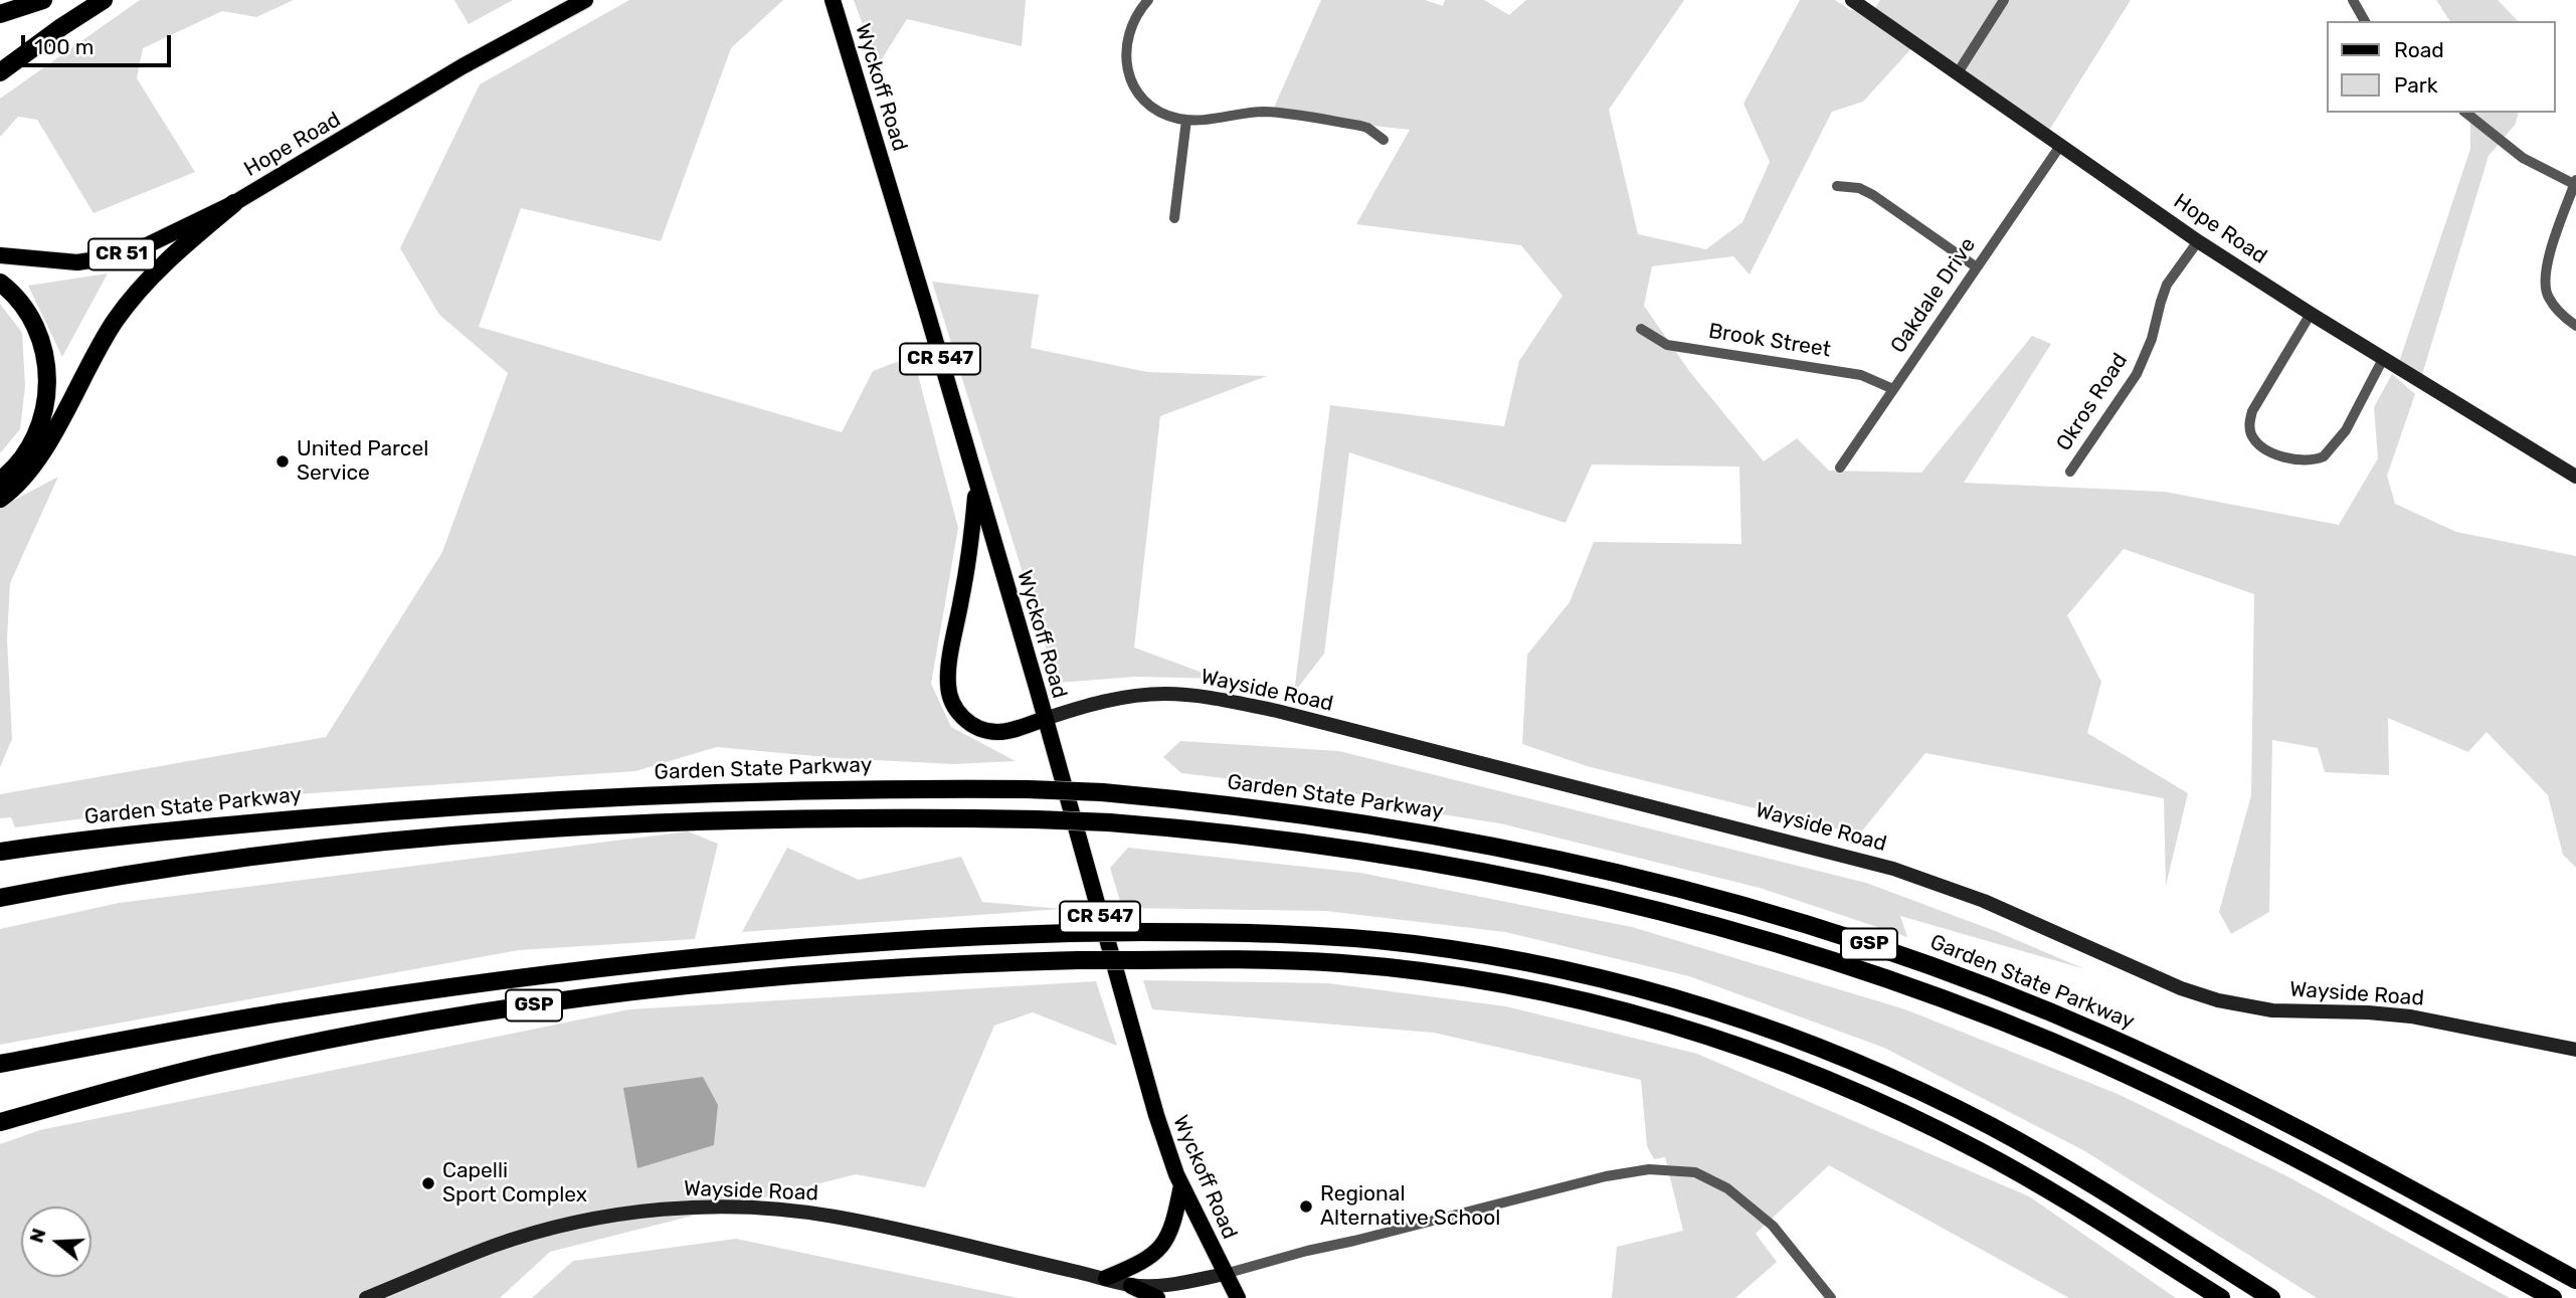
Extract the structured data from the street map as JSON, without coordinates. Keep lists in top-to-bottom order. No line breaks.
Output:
{"streets":{"highway":["Garden State Parkway","GSP"],"main road":["Wyckoff Road","Hope Road","CR 51","CR 547"],"street":["Oakdale Drive","Brook Street","Okros Road","Wayside Road"]},"crossings":[["Wyckoff Road","CR 547"],["Wyckoff Road","Wayside Road"],["Hope Road","Oakdale Drive"],["Hope Road","Okros Road"],["Oakdale Drive","Brook Street"],["CR 547","Wayside Road"]],"places":["United Parcel Service","Capelli Sport Complex","Regional Alternative School"],"legend":["Road","Park"],"scale_bar":"100 m","north":"left"}
